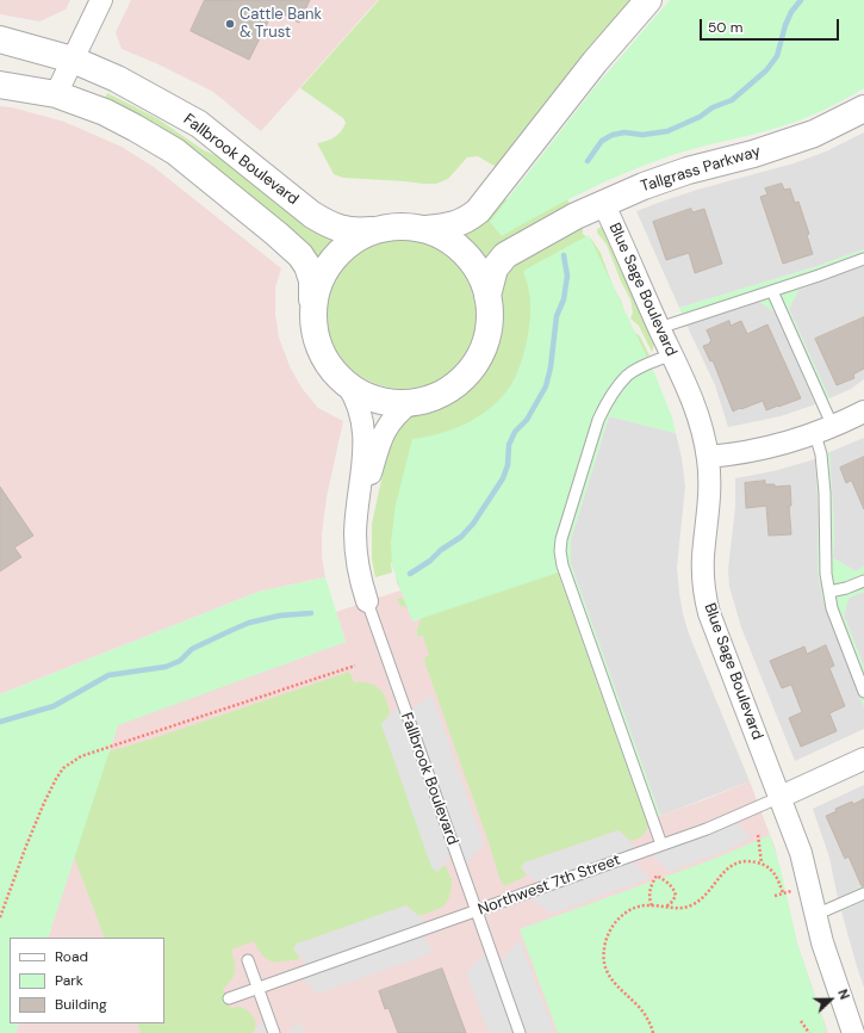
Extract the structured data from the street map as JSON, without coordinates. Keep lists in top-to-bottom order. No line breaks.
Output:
{"streets":{"street":["Fallbrook Boulevard","Tallgrass Parkway","Blue Sage Boulevard","Northwest 7th Street"]},"crossings":[["Fallbrook Boulevard","Northwest 7th Street"],["Tallgrass Parkway","Blue Sage Boulevard"],["Blue Sage Boulevard","Northwest 7th Street"]],"places":["Cattle Bank & Trust"],"legend":["Road","Park","Building"],"scale_bar":"50 m","north":"right"}
